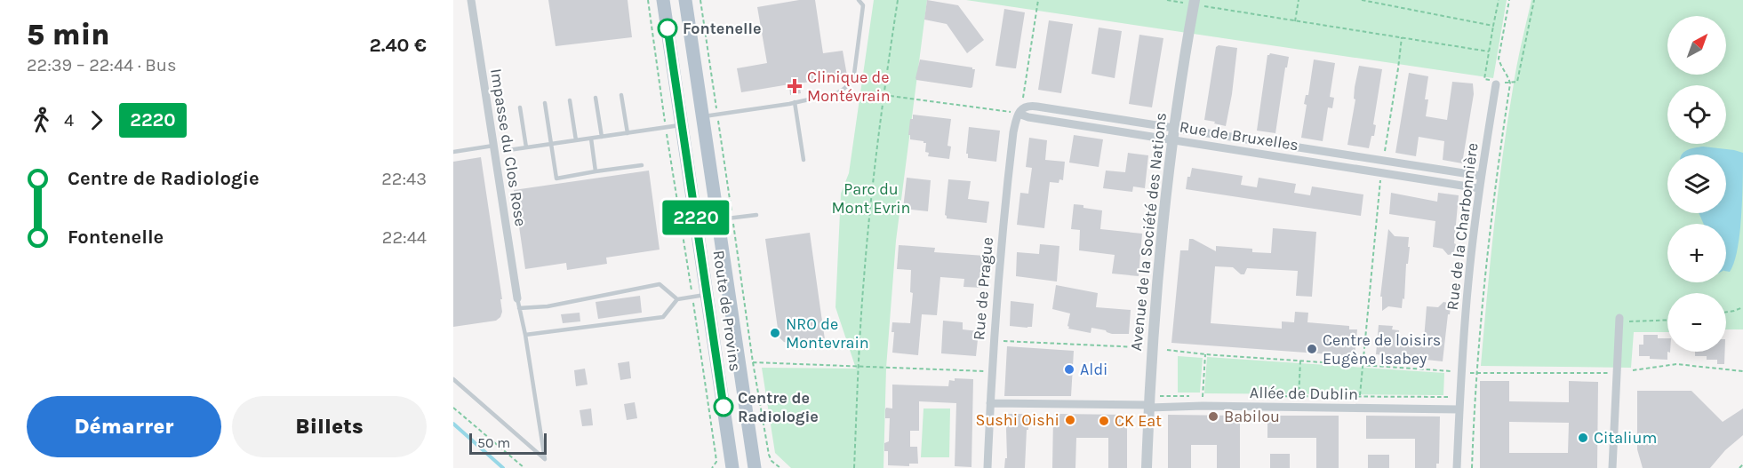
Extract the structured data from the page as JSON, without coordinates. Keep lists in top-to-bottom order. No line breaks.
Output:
{"streets":{"main road":["Route de Provins"],"street":["Rue de Bruxelles","Impasse du Clos Rose","Rue de la Charbonnière","Avenue de la Société des Nations","Rue de Prague","Allée de Dublin"]},"crossings":[["Rue de Bruxelles","Rue de la Charbonnière"],["Rue de Bruxelles","Avenue de la Société des Nations"],["Rue de Bruxelles","Rue de Prague"],["Rue de la Charbonnière","Allée de Dublin"],["Avenue de la Société des Nations","Allée de Dublin"],["Rue de Prague","Allée de Dublin"]],"parks":["Parc du Mont Evrin"],"places":{"other":["Fontenelle","NRO de Montevrain","Centre de loisirs Eugène Isabey","Aldi","Centre de Radiologie","Babilou","Sushi Oishi","CK Eat","Citalium"],"health":["Clinique de Montévrain"]},"lines":["bus line 2220"],"scale_bar":"50 m","north":"top right","page":{"heading":["5 min","22:39 – 22:44 · Bus","2.40 €"],"on_map":"2220","map_buttons":["+","−"],"legs":["4","2220"],"list":[{"name":"Centre de Radiologie","value":"22:43"},{"name":"Fontenelle","value":"22:44"}],"buttons":["Démarrer","Billets"],"scale":"50 m"}}
